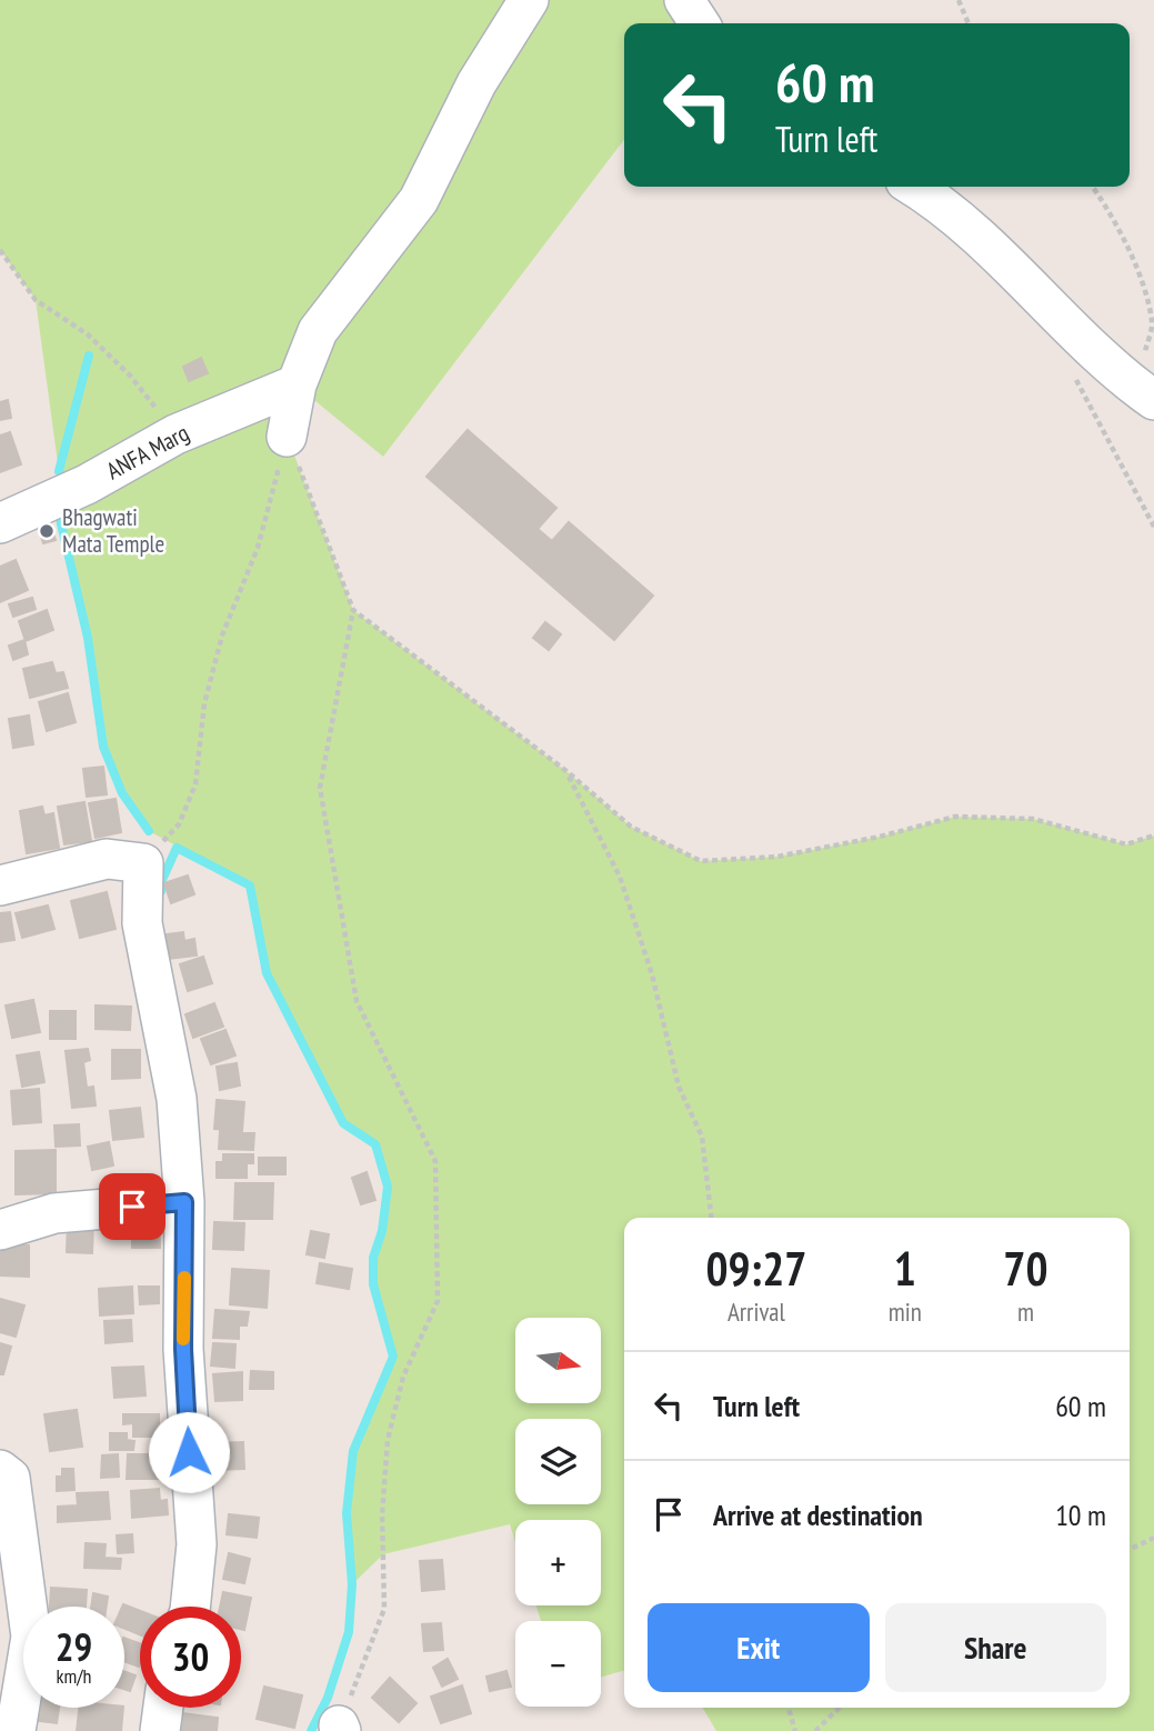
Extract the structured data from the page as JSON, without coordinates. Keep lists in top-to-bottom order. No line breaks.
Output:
{"streets":{"street":["ANFA Marg"]},"places":["Bhagwati Mata Temple"],"north":"right","page":{"turn":["60 m","Turn left"],"eta":["09:27","Arrival","1","min","70","m"],"map_buttons":["+","−"],"list":[{"name":"Turn left","value":"60 m"},{"name":"Arrive at destination","value":"10 m"}],"buttons":["Exit","Share"],"speed":"29 km/h","limit":"30"}}
